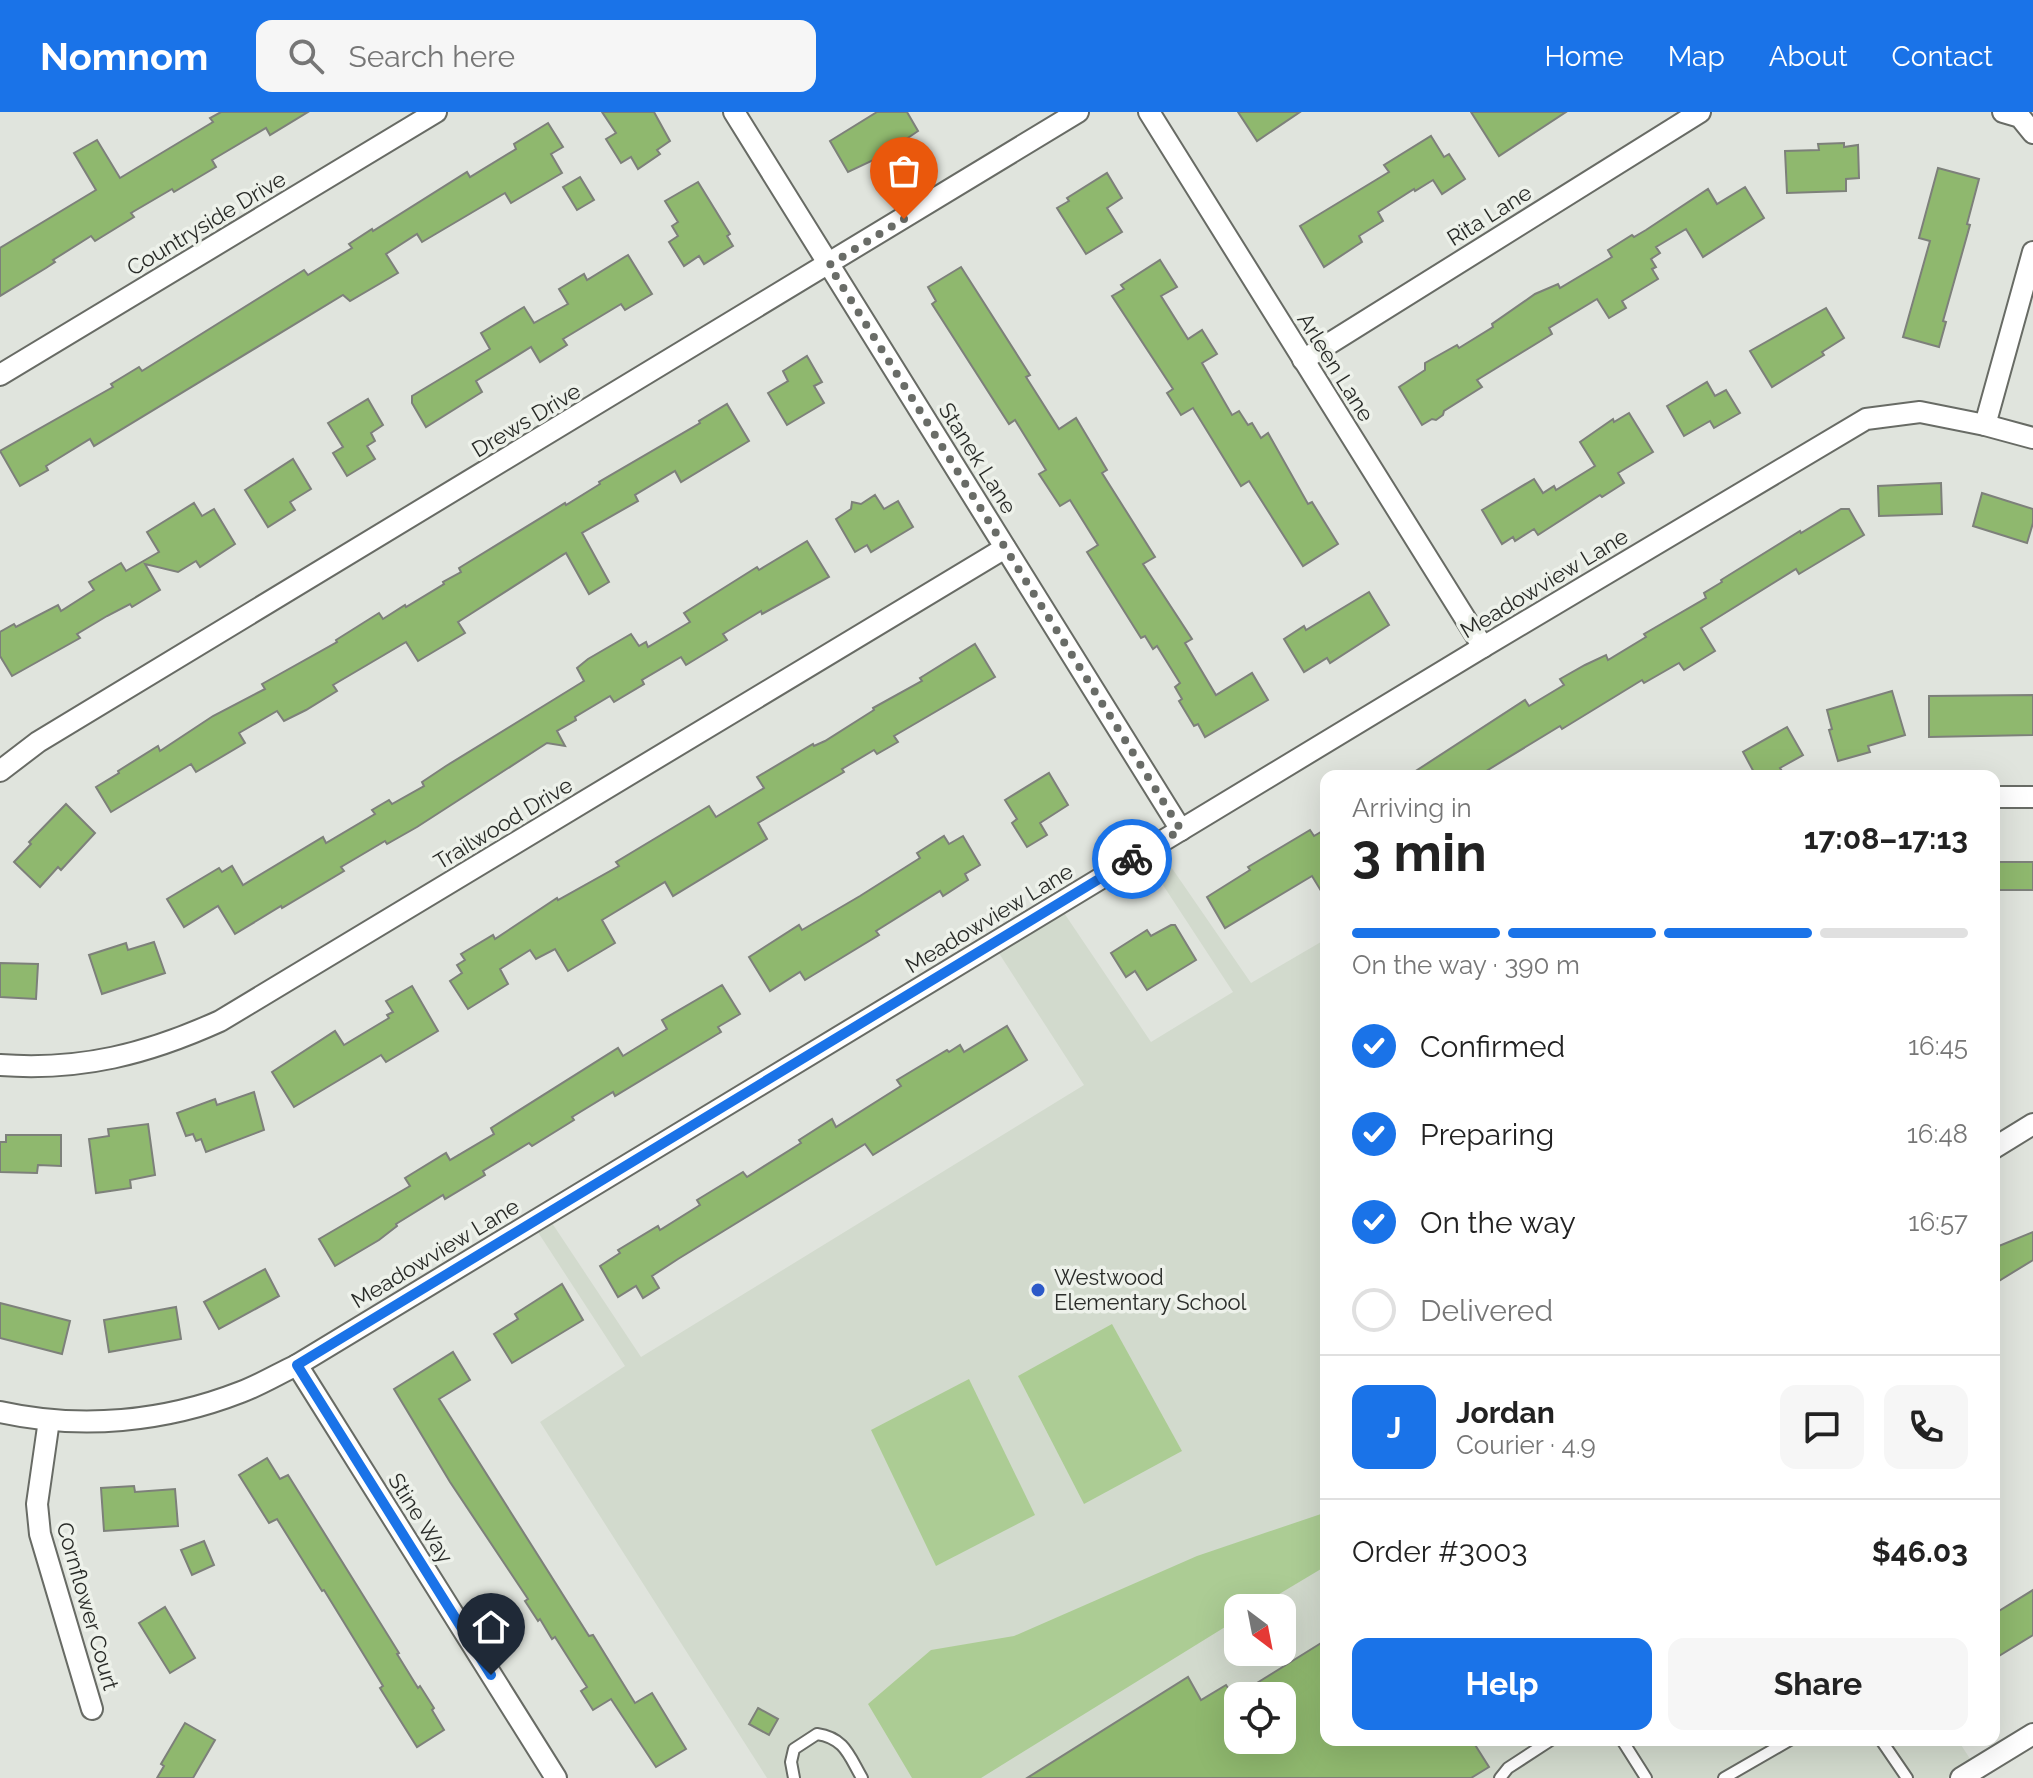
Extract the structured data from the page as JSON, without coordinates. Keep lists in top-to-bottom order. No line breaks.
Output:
{"streets":{"street":["Rita Lane","Countryside Drive","Arleen Lane","Drews Drive","Stanek Lane","Meadowview Lane","Trailwood Drive","Stine Way","Cornflower Court"]},"crossings":[["Rita Lane","Arleen Lane"],["Arleen Lane","Meadowview Lane"],["Drews Drive","Stanek Lane"],["Stanek Lane","Meadowview Lane"],["Stanek Lane","Trailwood Drive"],["Meadowview Lane","Stine Way"],["Meadowview Lane","Cornflower Court"]],"places":["Westwood Elementary School"],"north":"bottom right","page":{"header":"Nomnom","search":"Search here","nav":["Home","Map","About","Contact"],"heading":["3 min","Arriving in","17:08–17:13"],"panel":["Jordan","Courier · 4.9","Order #3003","$46.03"],"bar":"On the way · 390 m","list":[["Confirmed","16:45"],["Preparing","16:48"],["On the way","16:57"],"Delivered"],"round":"J","buttons":["Help","Share"]}}
